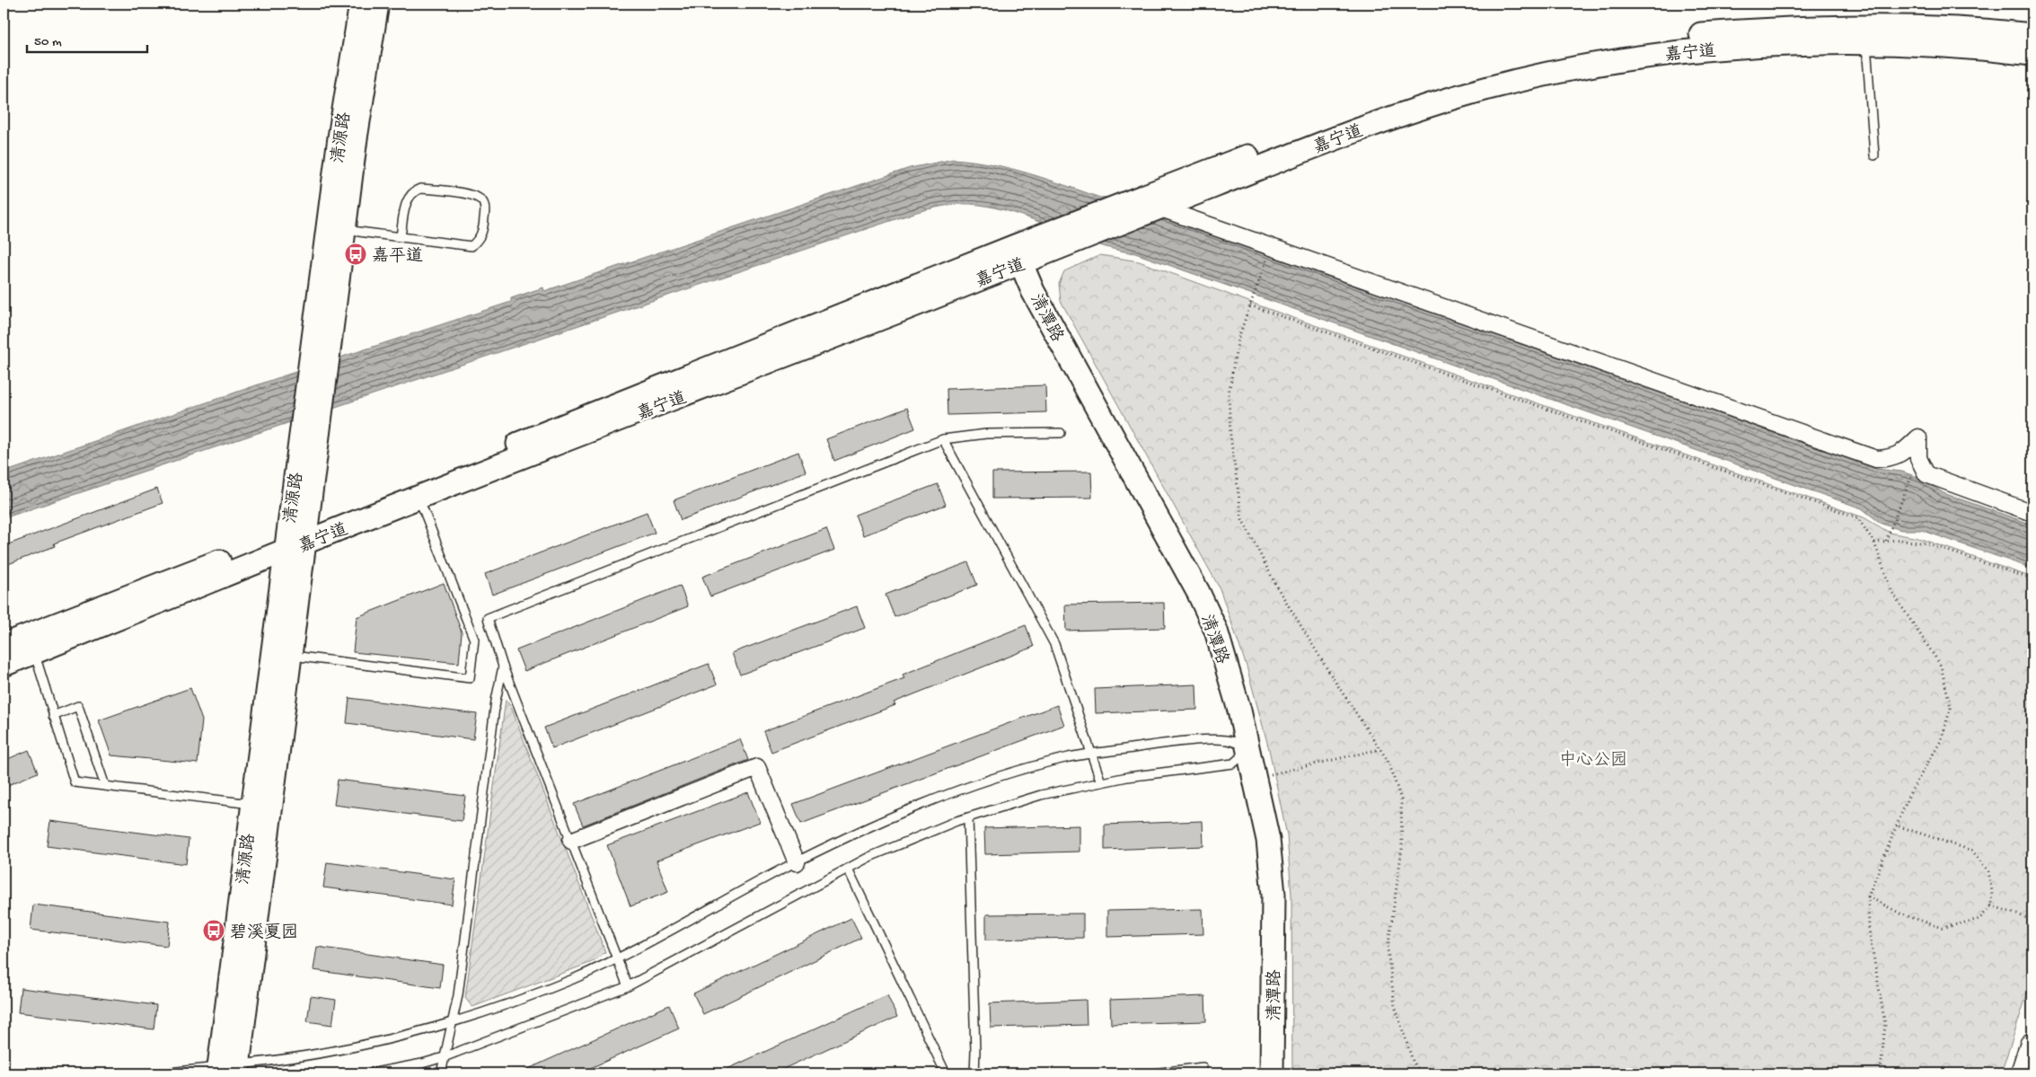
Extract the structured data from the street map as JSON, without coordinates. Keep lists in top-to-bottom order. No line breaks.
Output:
{"streets":{"main road":["嘉宁道","清源路","清潭路"]},"crossings":[["嘉宁道","清源路"],["嘉宁道","清潭路"]],"parks":["中心公园"],"places":{"bus stop":["嘉平道","碧溪夏园"]},"scale_bar":"50 m"}
